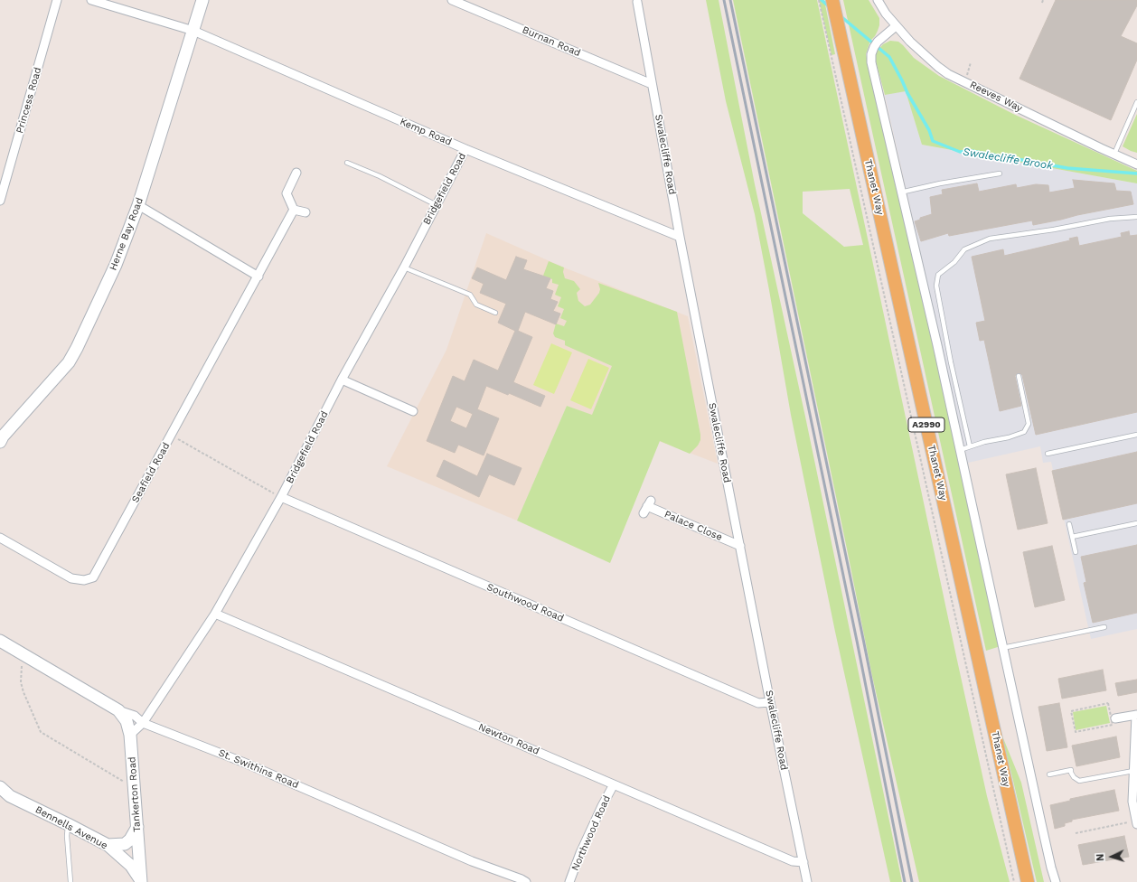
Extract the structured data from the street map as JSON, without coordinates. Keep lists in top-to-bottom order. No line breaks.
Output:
{"streets":{"main road":["Thanet Way","Herne Bay Road","A2990","St. Swithins Road","Tankerton Road","Bennells Avenue"],"street":["Burnan Road","Reeves Way","Princess Road","Kemp Road","Swalecliffe Road","Bridgefield Road","Seafield Road","Palace Close","Southwood Road","Newton Road","Northwood Road"]},"crossings":[["Burnan Road","Swalecliffe Road"],["Kemp Road","Swalecliffe Road"],["Kemp Road","Bridgefield Road"],["Kemp Road","Herne Bay Road"],["Swalecliffe Road","Palace Close"],["Swalecliffe Road","Southwood Road"],["Swalecliffe Road","Newton Road"],["Bridgefield Road","Southwood Road"],["Bridgefield Road","Newton Road"],["Bridgefield Road","St. Swithins Road"],["Bridgefield Road","Tankerton Road"],["Newton Road","Northwood Road"],["St. Swithins Road","Tankerton Road"],["Tankerton Road","Bennells Avenue"]],"water":["Swalecliffe Brook"],"north":"left"}
